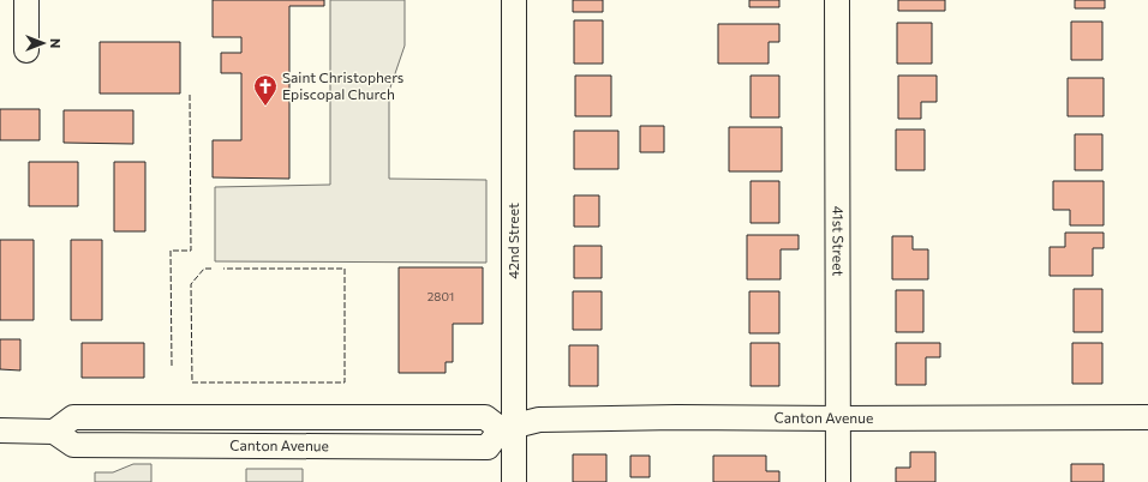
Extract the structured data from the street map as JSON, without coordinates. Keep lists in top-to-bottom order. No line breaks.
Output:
{"streets":{"street":["42nd Street","41st Street","Canton Avenue"]},"crossings":[["42nd Street","Canton Avenue"],["41st Street","Canton Avenue"]],"places":{"church":["Saint Christophers Episcopal Church"]},"house_numbers":["2801"],"north":"right"}
